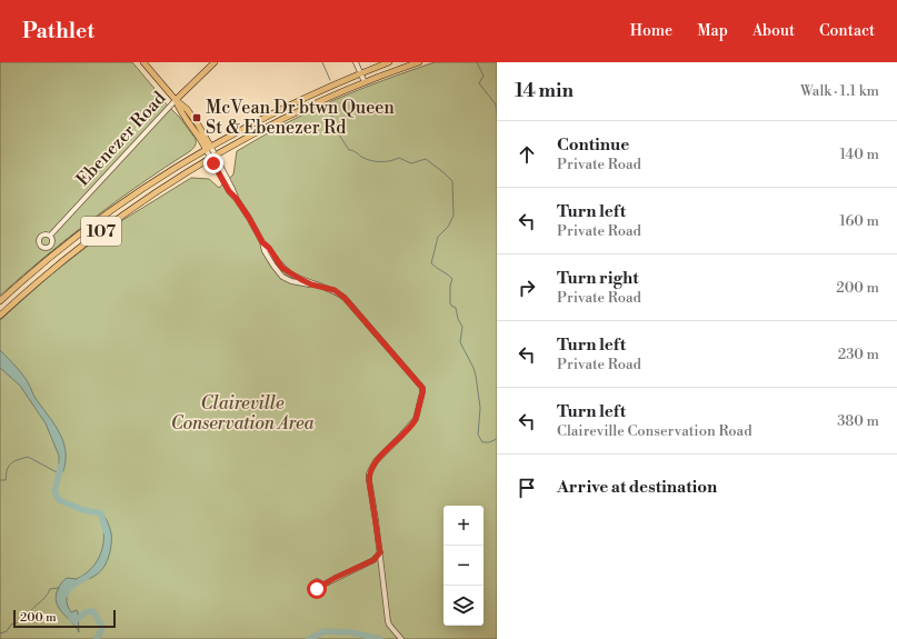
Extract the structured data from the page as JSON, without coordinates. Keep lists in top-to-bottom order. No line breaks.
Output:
{"streets":{"main road":["Ebenezer Road","107"]},"parks":["Claireville Conservation Area"],"places":{"transit":["McVean Dr btwn Queen St & Ebenezer Rd"]},"scale_bar":"200 m","page":{"header":"Pathlet","nav":["Home","Map","About","Contact"],"heading":["14 min","Walk · 1.1 km"],"list":[["Continue","Private Road","140 m"],["Turn left","Private Road","160 m"],["Turn right","Private Road","200 m"],["Turn left","Private Road","230 m"],["Turn left","Claireville Conservation Road","380 m"],"Arrive at destination"],"map_buttons":["+","−"],"scale":"200 m"}}
